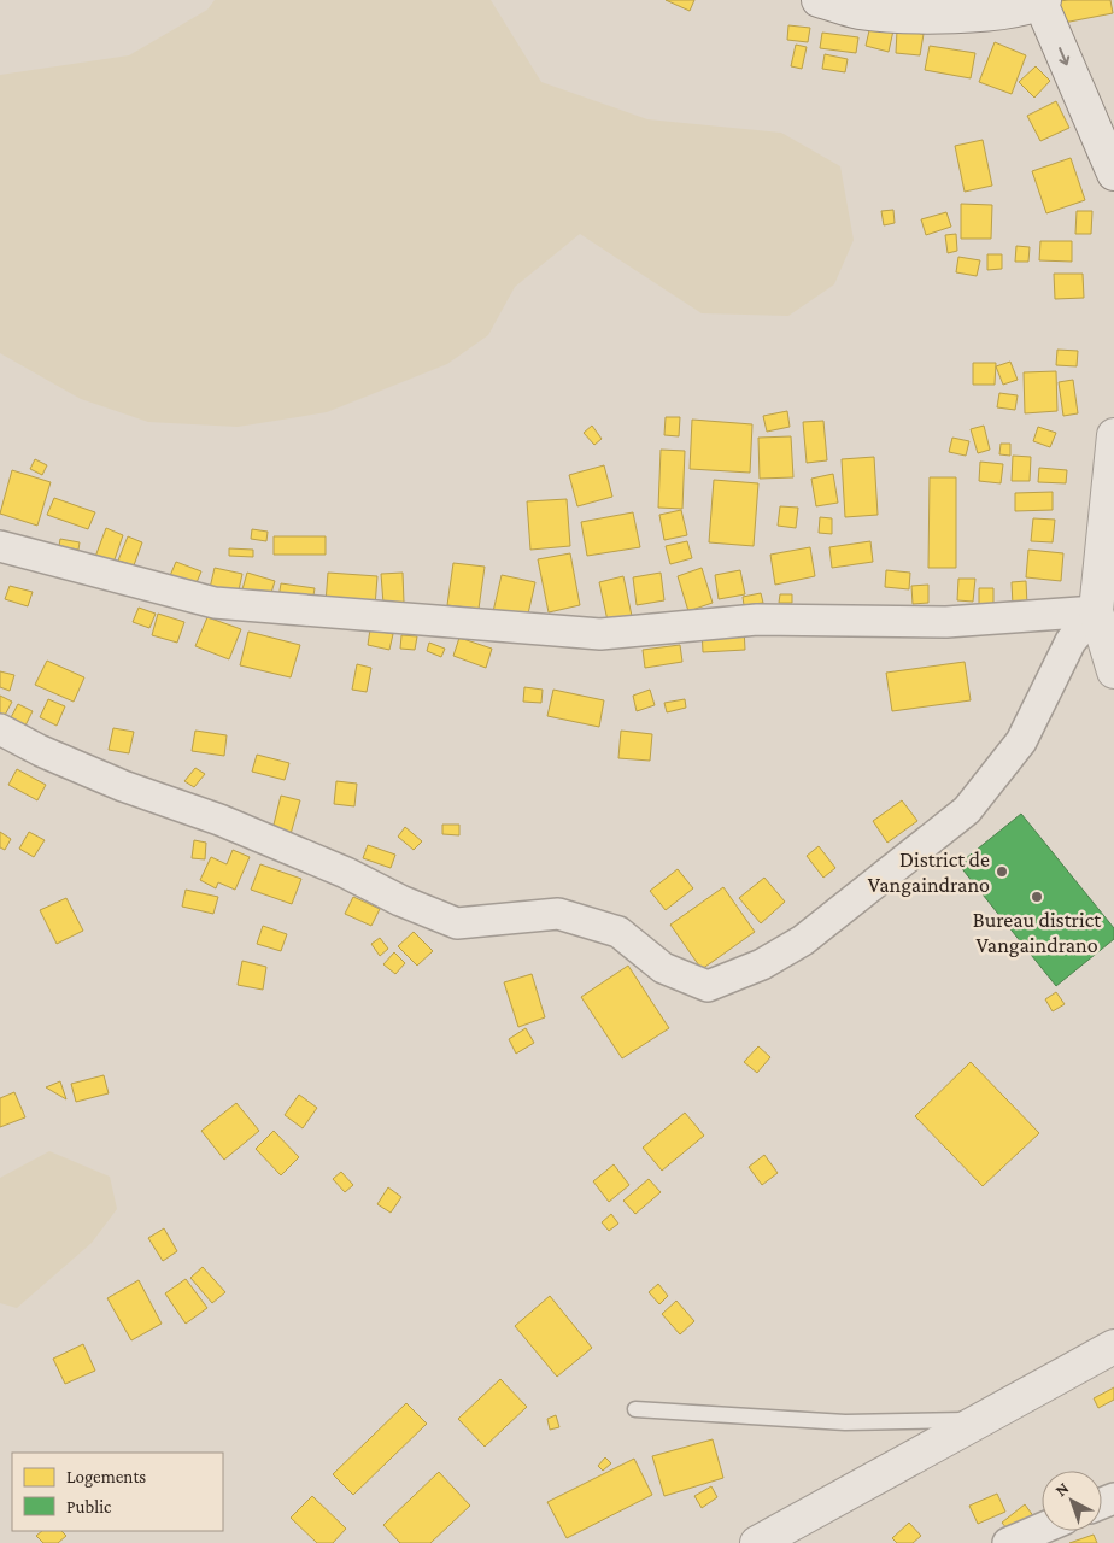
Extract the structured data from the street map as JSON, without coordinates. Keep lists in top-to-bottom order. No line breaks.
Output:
{"places":["District de Vangaindrano","Bureau district Vangaindrano"],"legend":["Logements","Public"],"north":"top left"}
